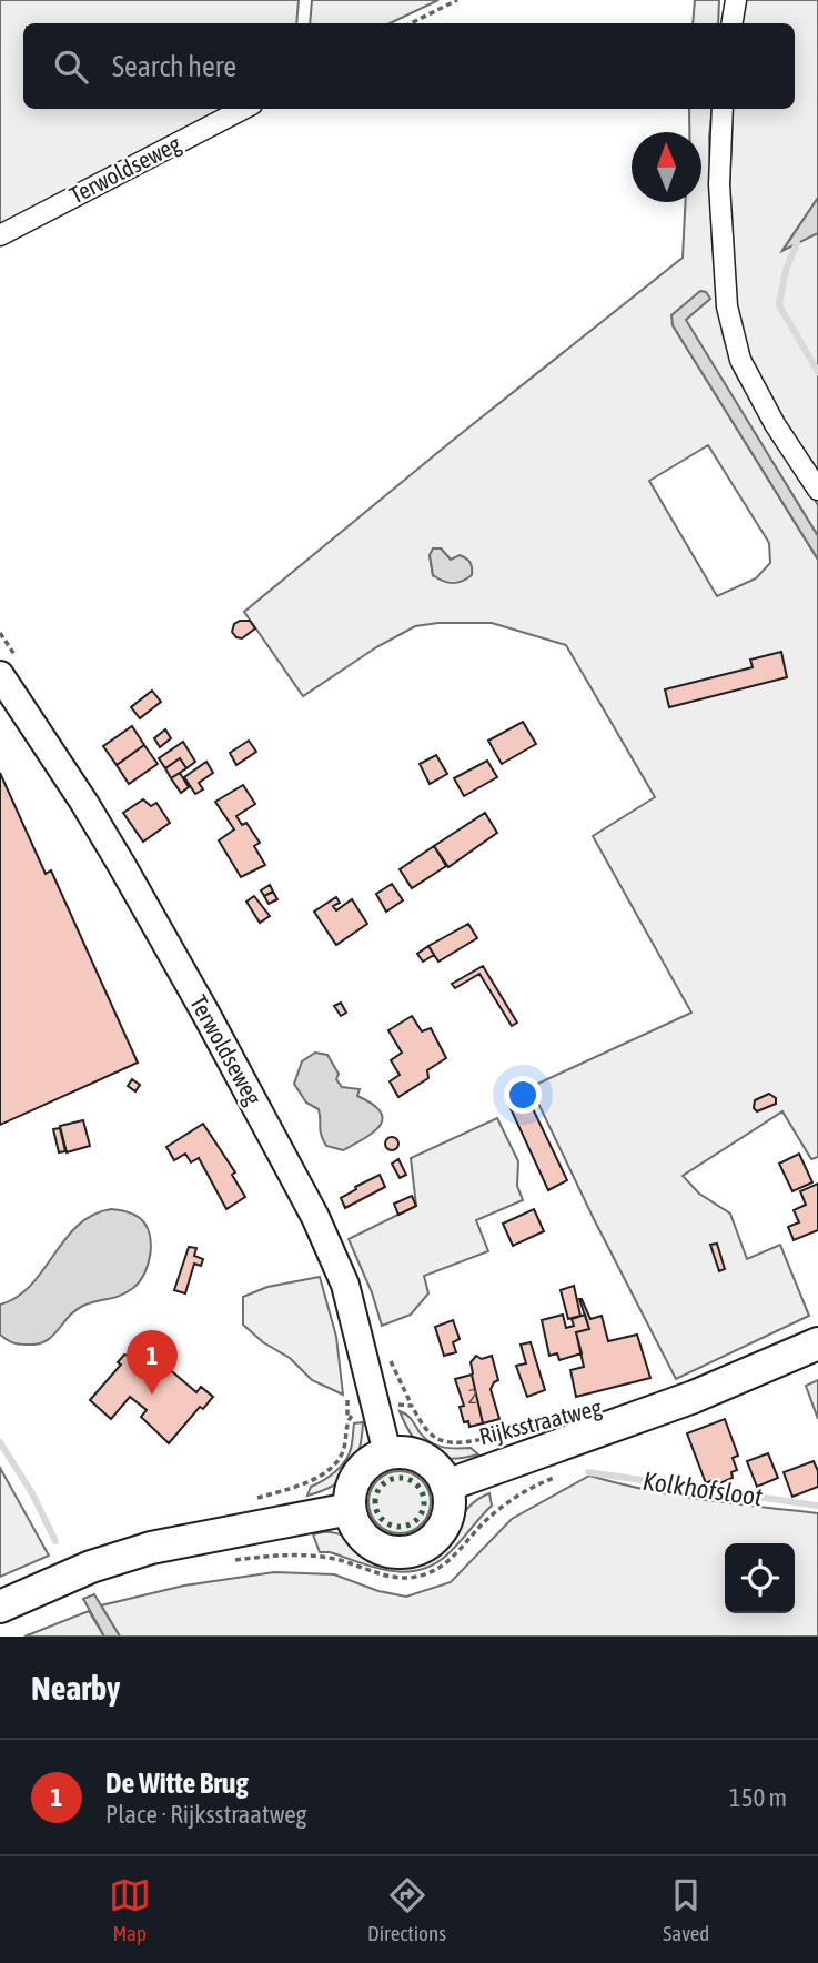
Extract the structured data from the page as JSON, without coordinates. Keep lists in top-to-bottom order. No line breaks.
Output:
{"streets":{"main road":["Terwoldseweg","Rijksstraatweg"]},"crossings":[["Terwoldseweg","Rijksstraatweg"]],"water":["Kolkhofsloot"],"house_numbers":["2"],"north":"top","page":{"search":"Search here","pins":"1","heading":"Nearby","list":[{"mark":"1","name":"De Witte Brug","note":"Place · Rijksstraatweg","value":"150 m"}],"nav":["Map","Directions","Saved"]}}
